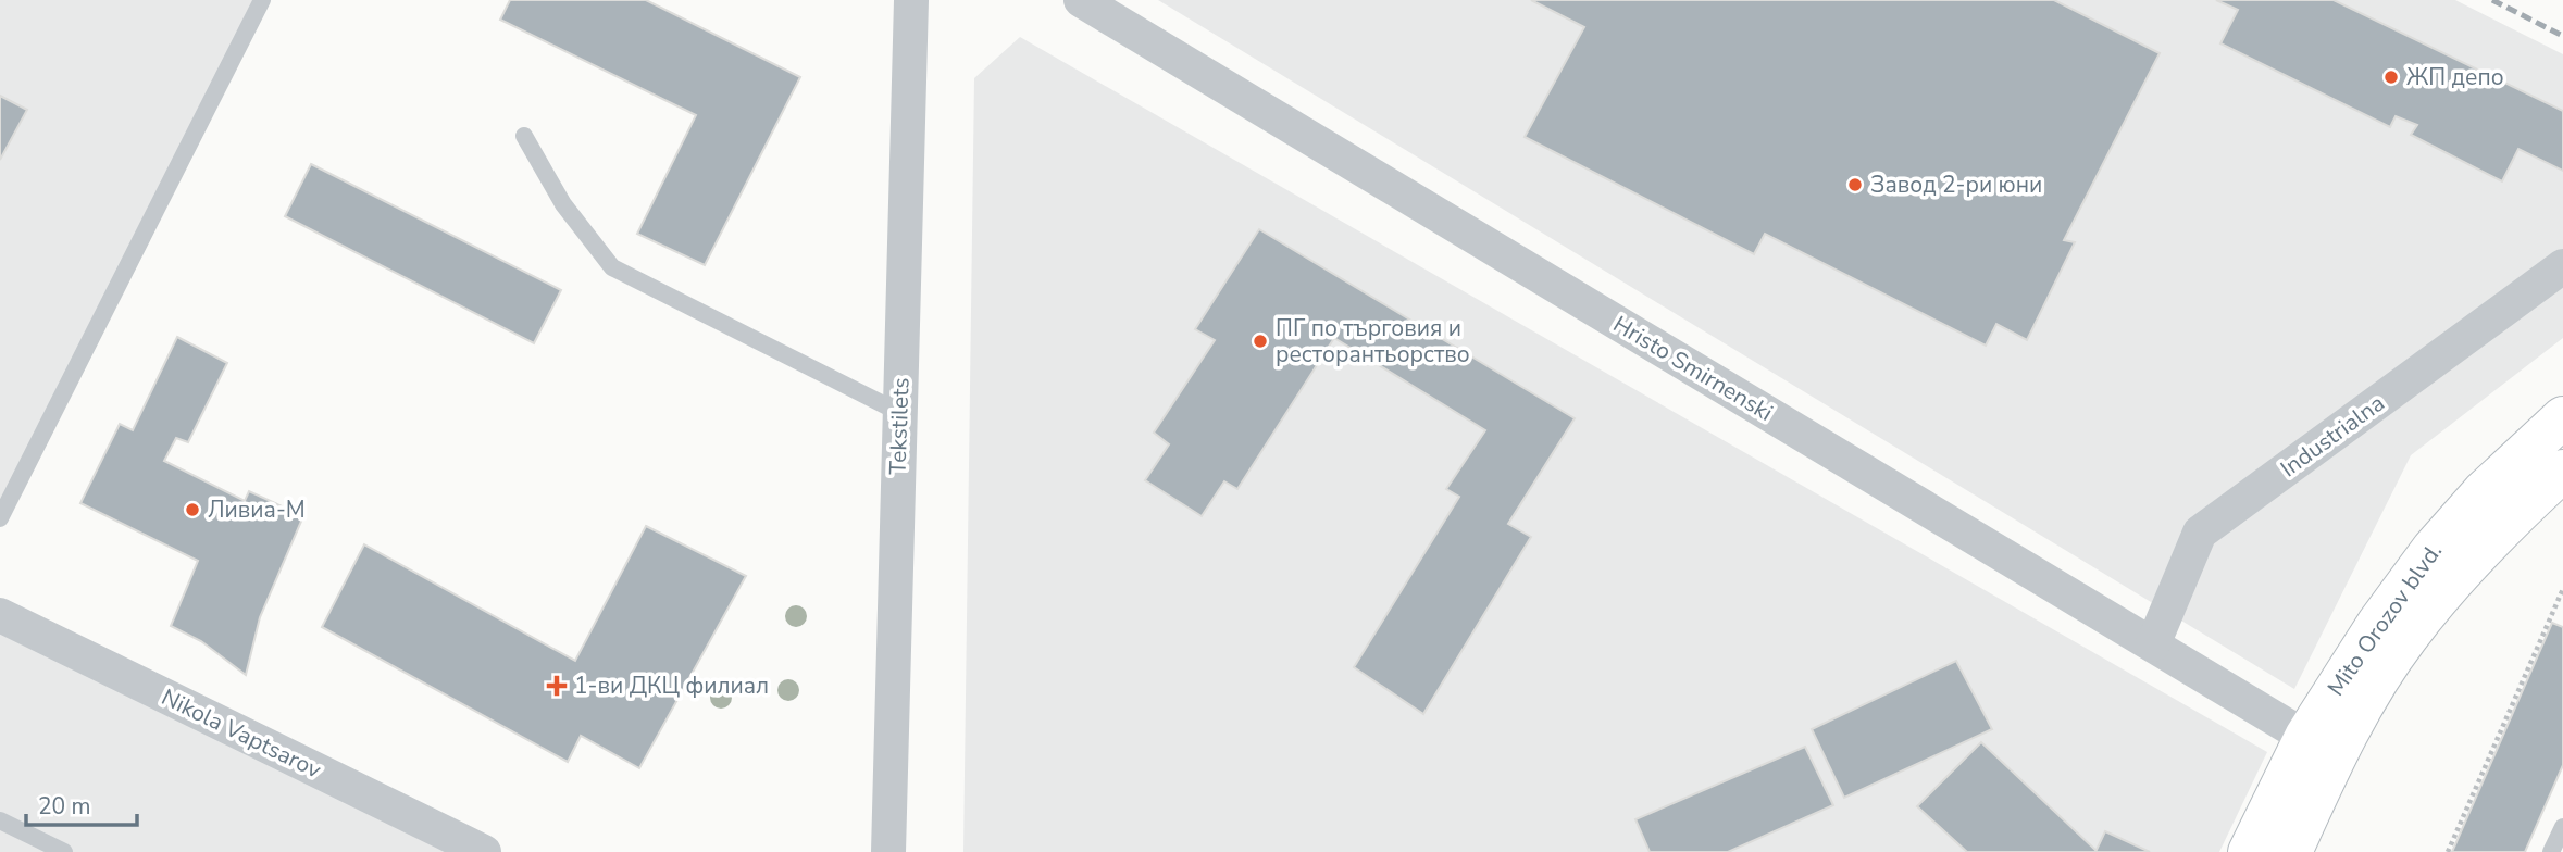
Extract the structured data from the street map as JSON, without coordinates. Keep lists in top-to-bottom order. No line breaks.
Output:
{"streets":{"main road":["Mito Orozov blvd."],"street":["Hristo Smirnenski","Tekstilets","Industrialna","Nikola Vaptsarov"]},"crossings":[["Hristo Smirnenski","Industrialna"],["Hristo Smirnenski","Mito Orozov blvd."]],"places":{"other":["ЖП депо","Завод 2-ри юни","ПГ по търговия и ресторантьорство","Ливиа-М"],"health":["1-ви ДКЦ филиал"]},"scale_bar":"20 m"}
